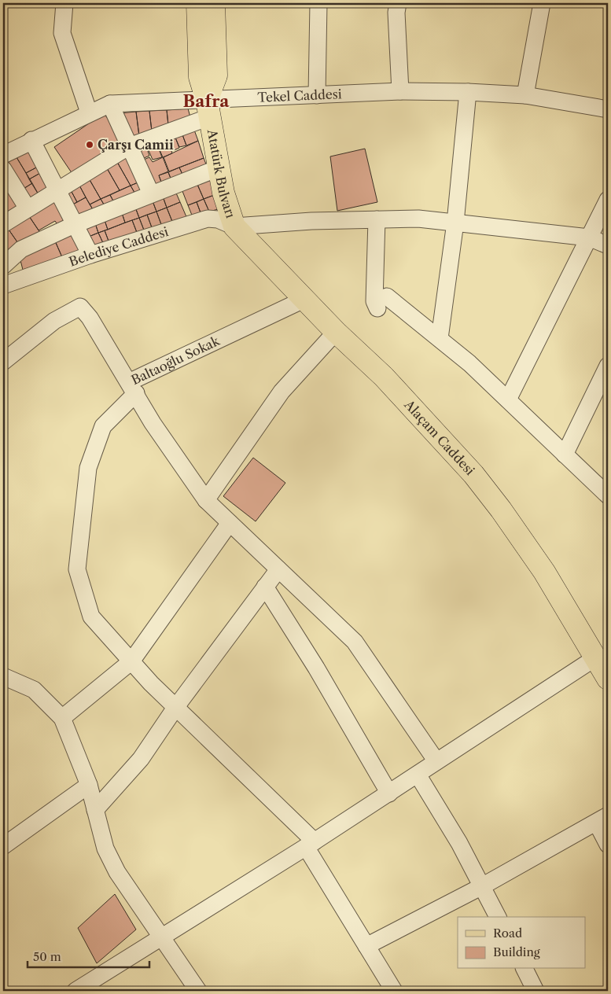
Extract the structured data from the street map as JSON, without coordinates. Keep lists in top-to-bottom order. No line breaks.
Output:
{"streets":{"main road":["Atatürk Bulvarı","Alaçam Caddesi"],"street":["Tekel Caddesi","Belediye Caddesi","Baltaoğlu Sokak"]},"crossings":[["Tekel Caddesi","Atatürk Bulvarı"],["Atatürk Bulvarı","Belediye Caddesi"],["Atatürk Bulvarı","Alaçam Caddesi"],["Belediye Caddesi","Alaçam Caddesi"],["Baltaoğlu Sokak","Alaçam Caddesi"]],"districts":["Bafra"],"places":["Çarşı Camii"],"legend":["Road","Building"],"scale_bar":"50 m"}
